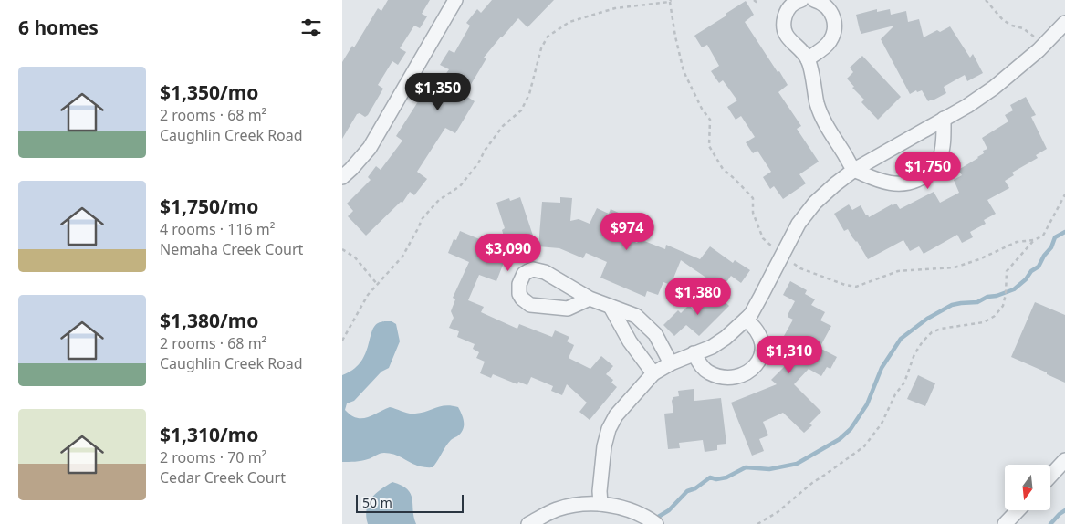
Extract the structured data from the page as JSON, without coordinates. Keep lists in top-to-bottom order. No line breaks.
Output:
{"scale_bar":"50 m","north":"bottom","page":{"heading":"6 homes","list":[{"name":"$1,350/mo","note":"2 rooms · 68 m² · Caughlin Creek Road"},{"name":"$1,750/mo","note":"4 rooms · 116 m² · Nemaha Creek Court"},{"name":"$1,380/mo","note":"2 rooms · 68 m² · Caughlin Creek Road"},{"name":"$1,310/mo","note":"2 rooms · 70 m² · Cedar Creek Court"}],"price":["$1,350","$1,750","$974","$3,090","$1,380","$1,310"],"scale":"50 m"}}
